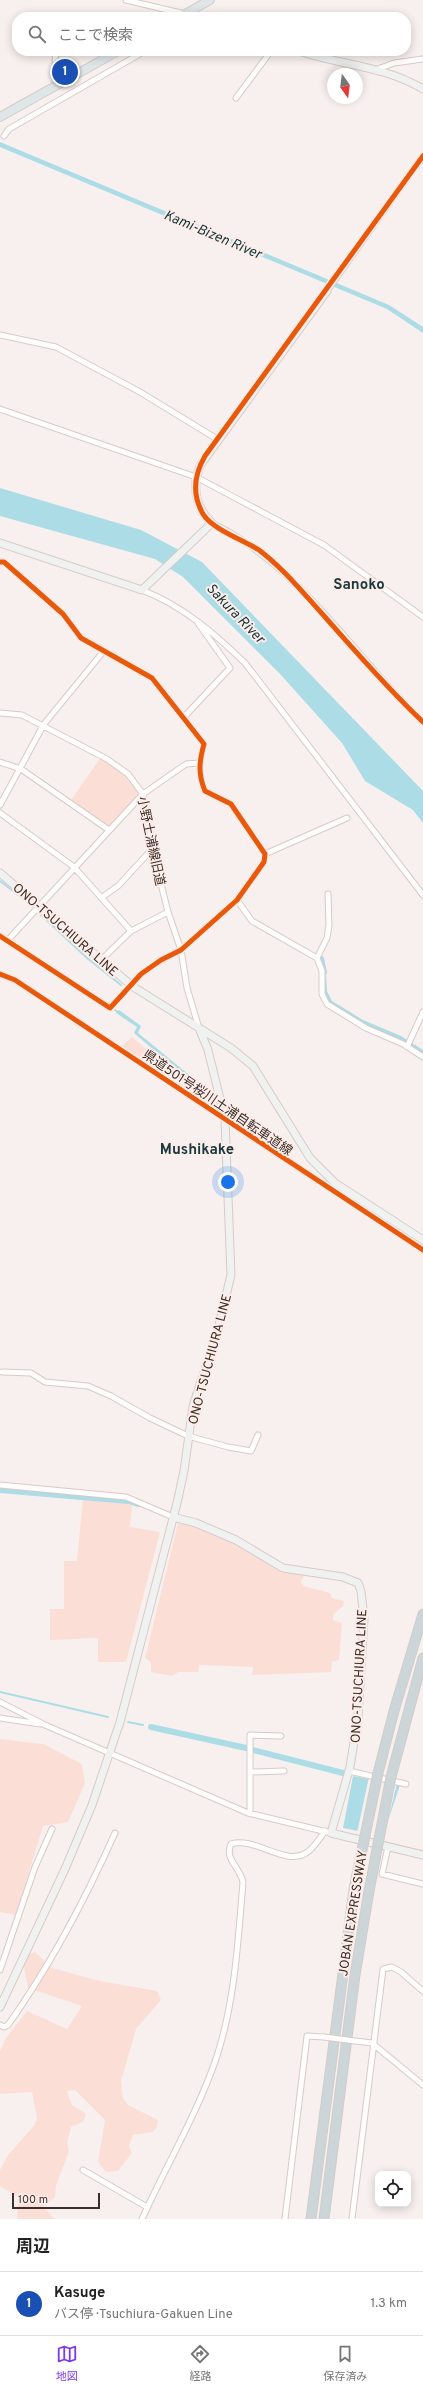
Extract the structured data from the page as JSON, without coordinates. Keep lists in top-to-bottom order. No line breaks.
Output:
{"streets":{"highway":["JOBAN EXPRESSWAY"],"main road":["ONO-TSUCHIURA LINE"],"street":["小野土浦線旧道"],"cycle path":["県道501号桜川土浦自転車道線"]},"crossings":[["小野土浦線旧道","ONO-TSUCHIURA LINE"]],"districts":["Sanoko","Mushikake"],"water":["Kami-Bizen River","Sakura River"],"scale_bar":"100 m","north":"bottom","page":{"search":"ここで検索","pins":"1","scale":"100 m","heading":"周辺","list":[{"mark":"1","name":"Kasuge","note":"バス停 · Tsuchiura-Gakuen Line","value":"1.3 km"}],"nav":["地図","経路","保存済み"]}}
